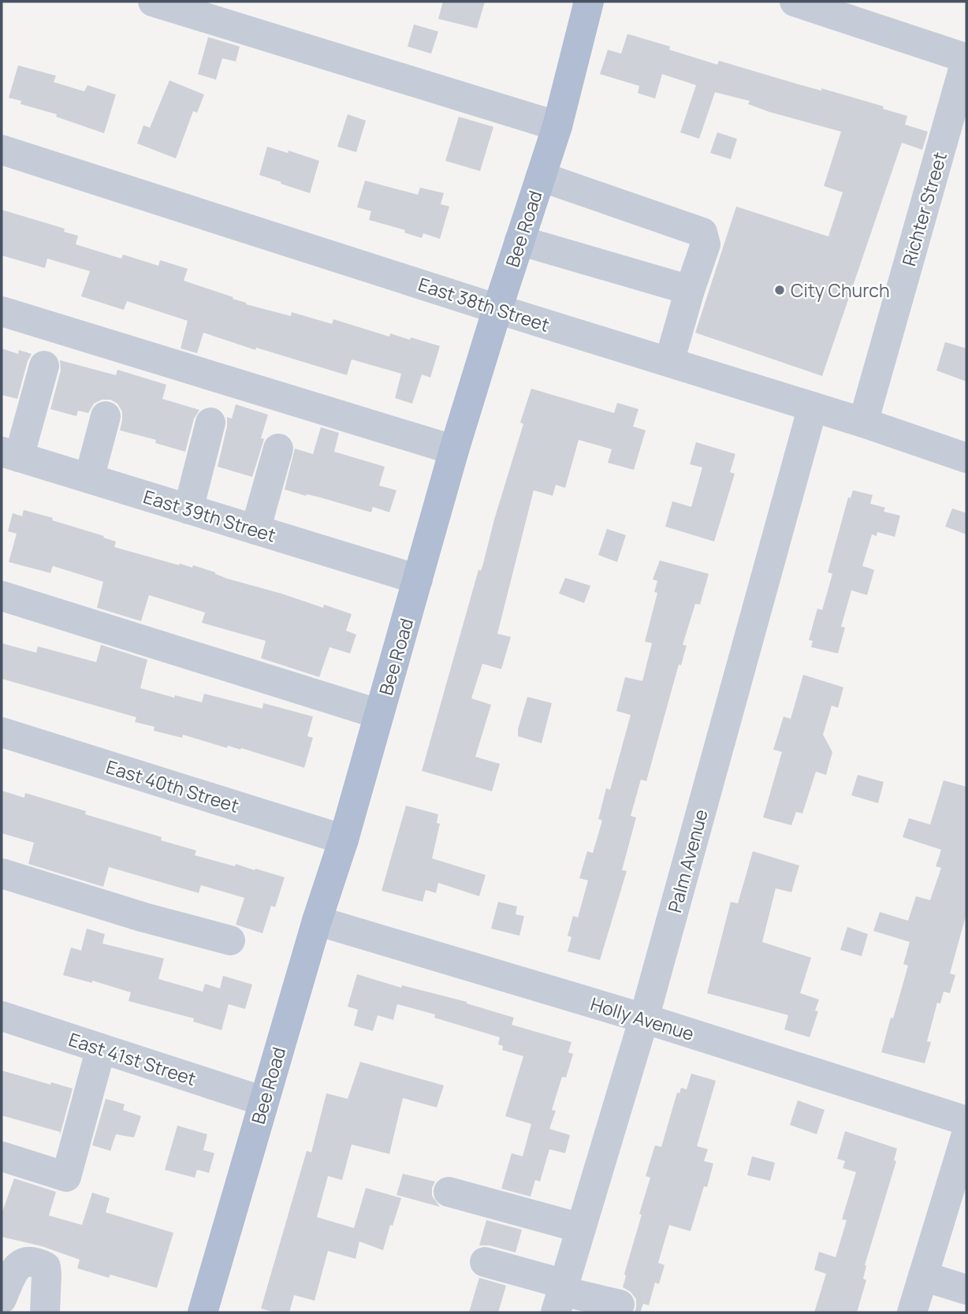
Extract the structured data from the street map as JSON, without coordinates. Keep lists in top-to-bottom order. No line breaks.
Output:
{"streets":{"main road":["Bee Road"],"street":["Richter Street","East 38th Street","East 39th Street","East 40th Street","Palm Avenue","Holly Avenue","East 41st Street"]},"crossings":[["Richter Street","East 38th Street"],["Bee Road","East 38th Street"],["Bee Road","East 39th Street"],["Bee Road","East 40th Street"],["Bee Road","Holly Avenue"],["Bee Road","East 41st Street"],["East 38th Street","Palm Avenue"],["Palm Avenue","Holly Avenue"]],"places":["City Church"]}
